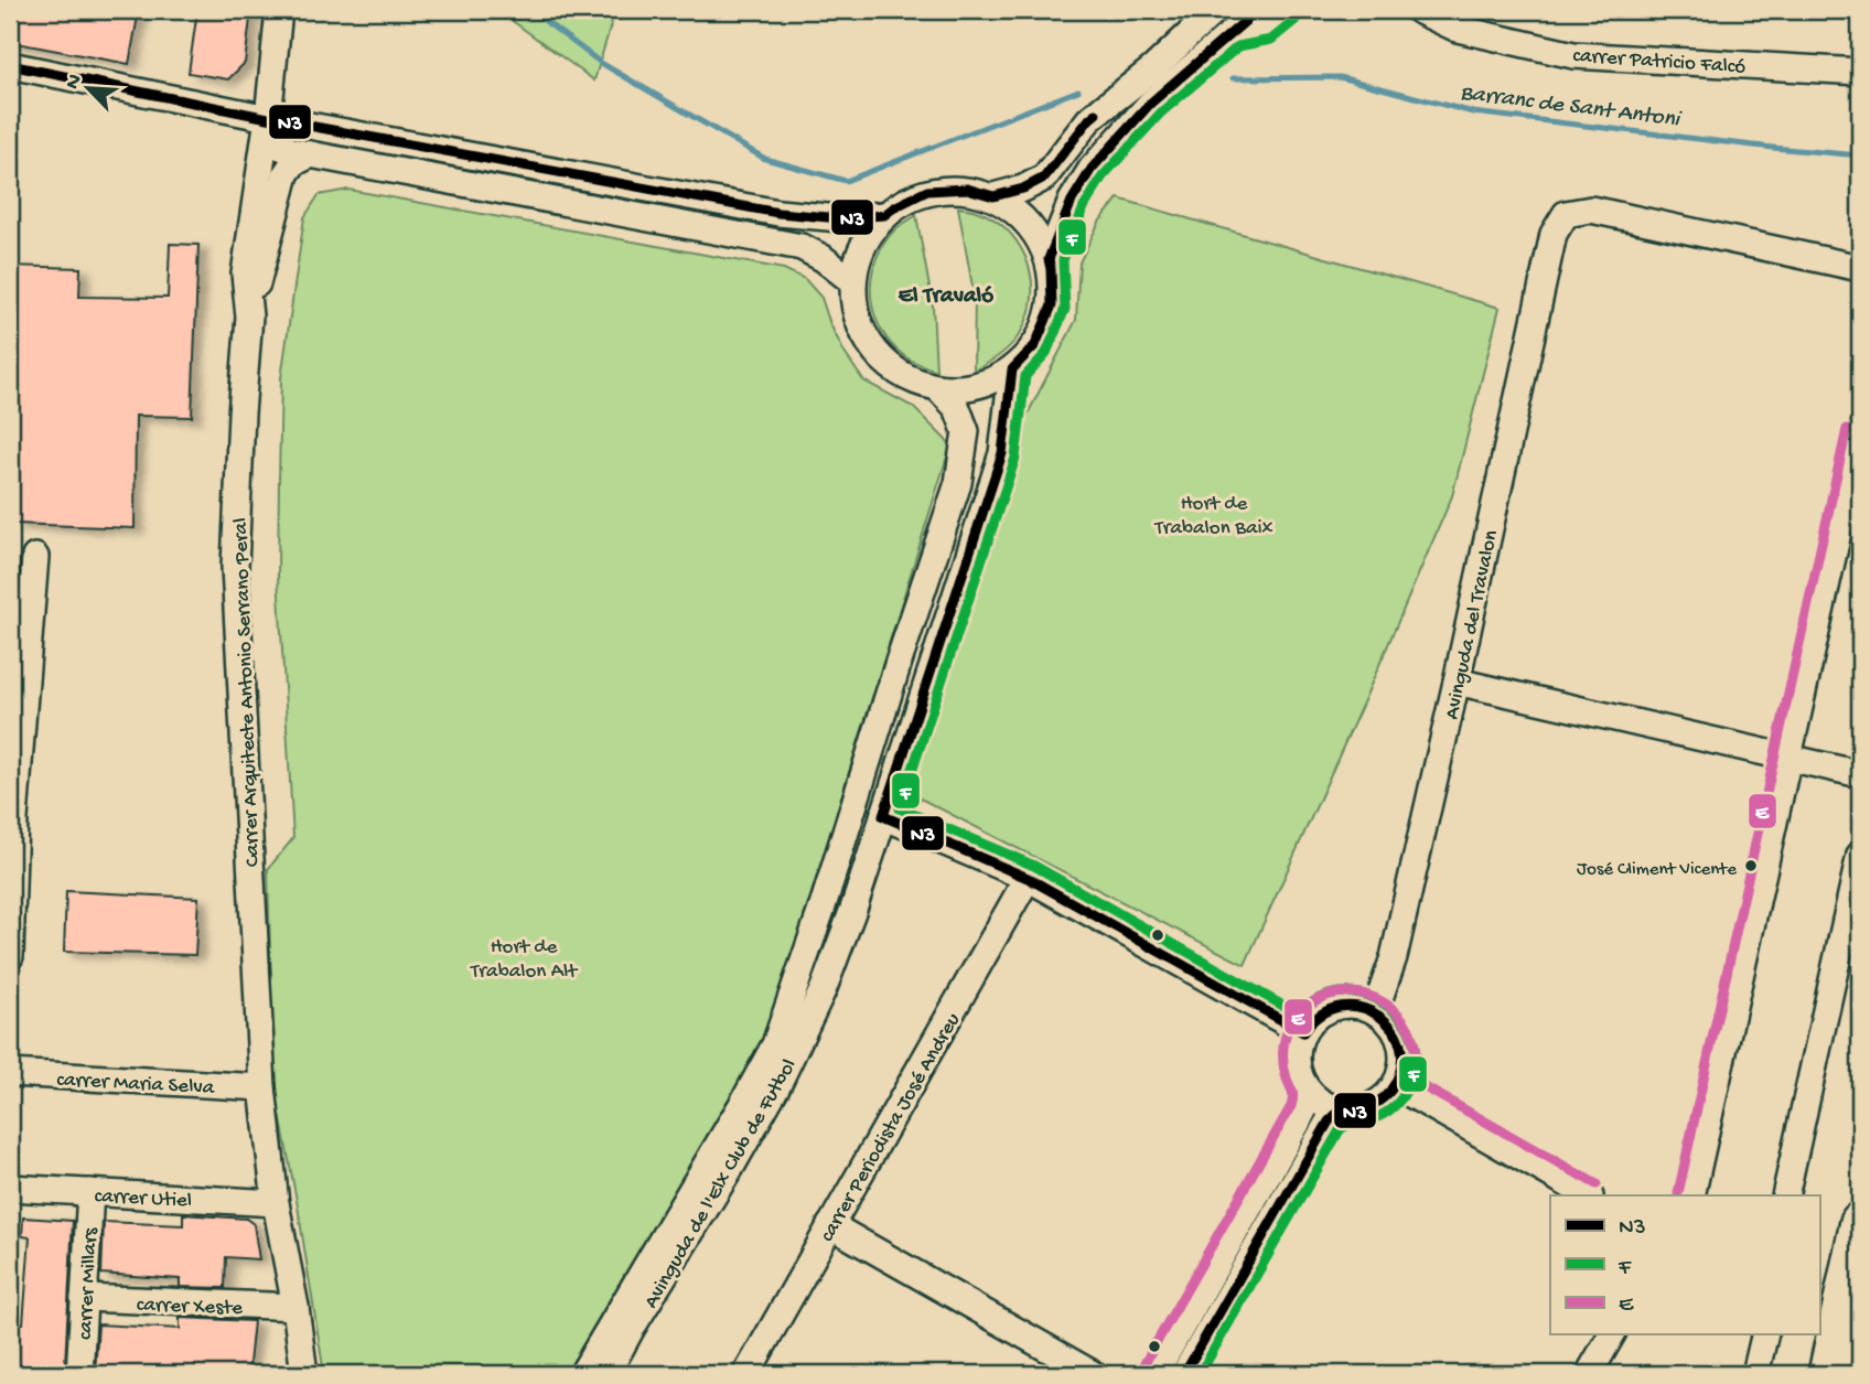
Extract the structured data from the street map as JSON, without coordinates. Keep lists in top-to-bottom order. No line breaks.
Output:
{"streets":{"street":["carrer Patricio Falcó","Avinguda del Travalon","Carrer Arquitecte Antonio Serrano Peral","carrer Maria Selva","carrer Periodista José Andreu","Avinguda de l'Elx Club de Futbol","carrer Utiel","carrer Millars","carrer Xeste"]},"crossings":[["Carrer Arquitecte Antonio Serrano Peral","carrer Maria Selva"],["Carrer Arquitecte Antonio Serrano Peral","carrer Utiel"],["Carrer Arquitecte Antonio Serrano Peral","carrer Xeste"],["carrer Utiel","carrer Millars"],["carrer Millars","carrer Xeste"]],"districts":["El Travaló"],"water":["Barranc de Sant Antoni"],"parks":["Hort de Trabalon Baix","Hort de Trabalon Alt"],"places":["José Climent Vicente"],"lines":["transit line N3","transit line F","transit line E"],"legend":["N3","F","E"],"north":"top left"}
